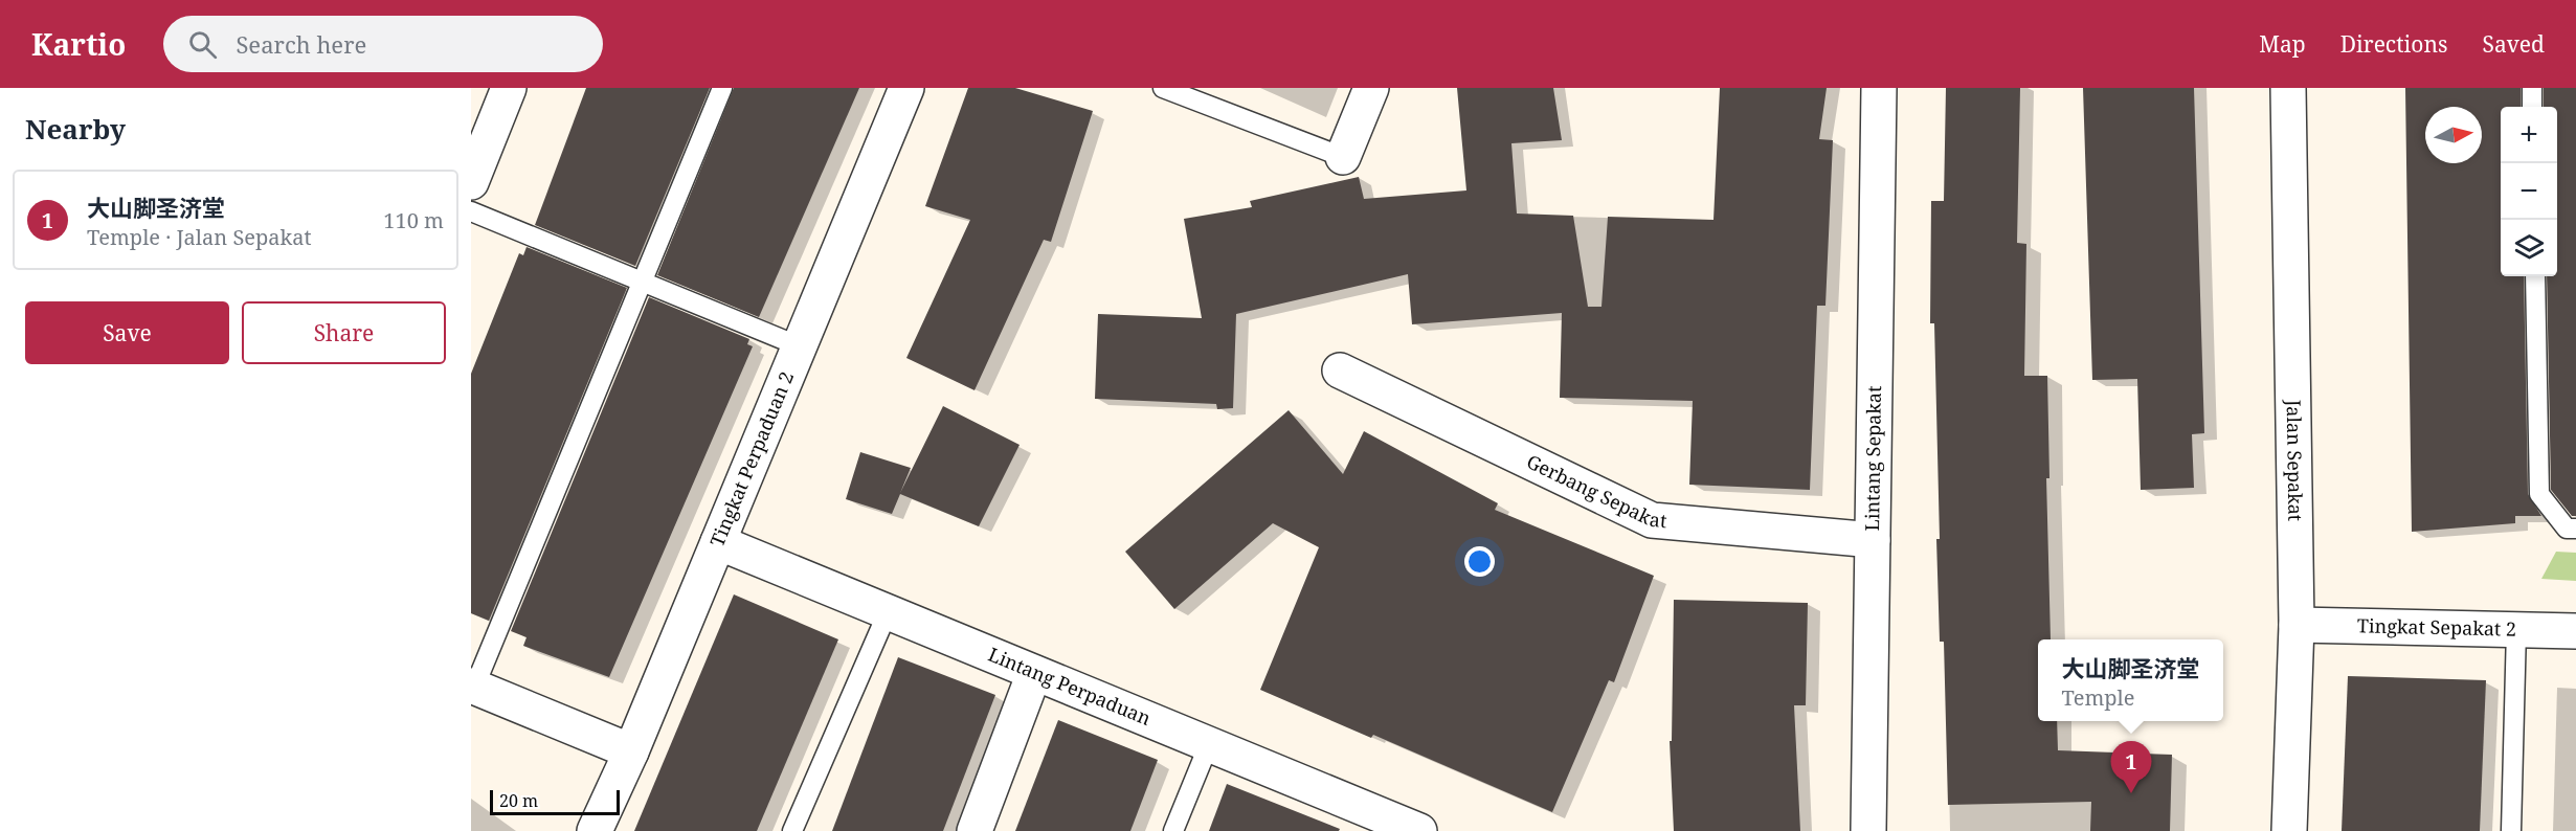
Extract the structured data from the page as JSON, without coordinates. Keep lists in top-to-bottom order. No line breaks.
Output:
{"streets":{"street":["Lintang Sepakat","Jalan Sepakat","Tingkat Perpaduan 2","Gerbang Sepakat","Tingkat Sepakat 2","Lintang Perpaduan"]},"crossings":[["Lintang Sepakat","Gerbang Sepakat"],["Jalan Sepakat","Tingkat Sepakat 2"],["Tingkat Perpaduan 2","Lintang Perpaduan"]],"scale_bar":"20 m","north":"right","page":{"header":"Kartio","search":"Search here","nav":["Map","Directions","Saved"],"heading":"Nearby","map_buttons":["+","−"],"list":[{"mark":"1","name":"大山脚圣济堂","note":"Temple · Jalan Sepakat","value":"110 m"}],"buttons":["Save","Share"],"popup":["大山脚圣济堂","Temple"],"pins":"1","scale":"20 m"}}
